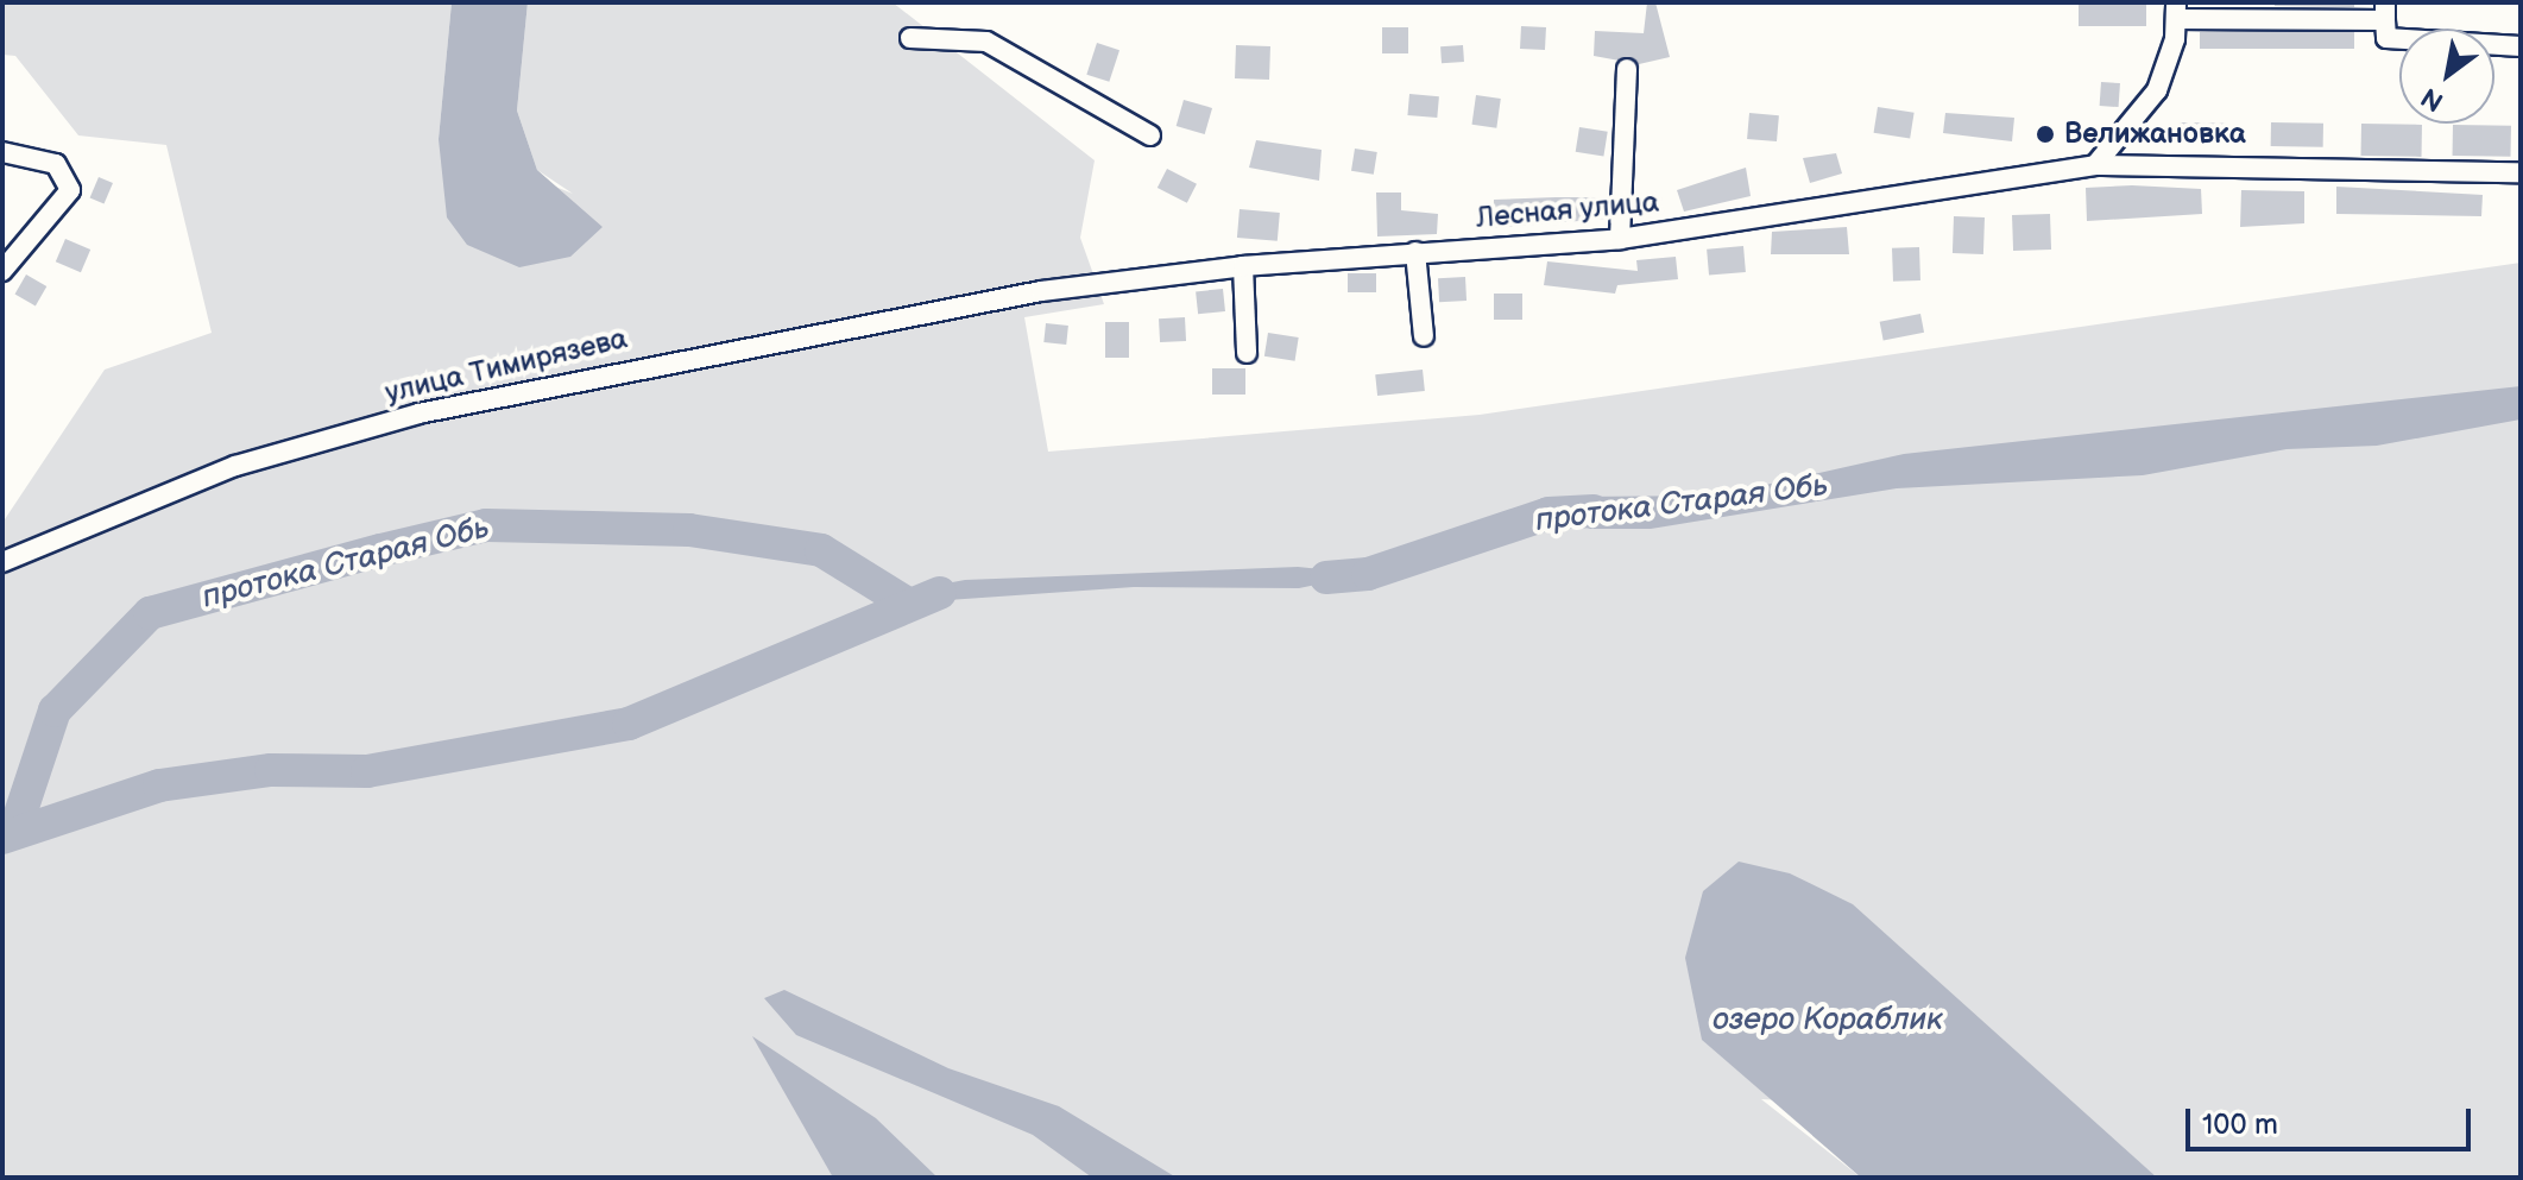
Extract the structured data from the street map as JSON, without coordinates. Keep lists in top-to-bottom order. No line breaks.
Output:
{"streets":{"street":["Лесная улица","улица Тимирязева"]},"crossings":[["Лесная улица","улица Тимирязева"]],"water":["протока Старая Обь","озеро Кораблик"],"places":["Велижановка"],"scale_bar":"100 m","north":"bottom left"}
